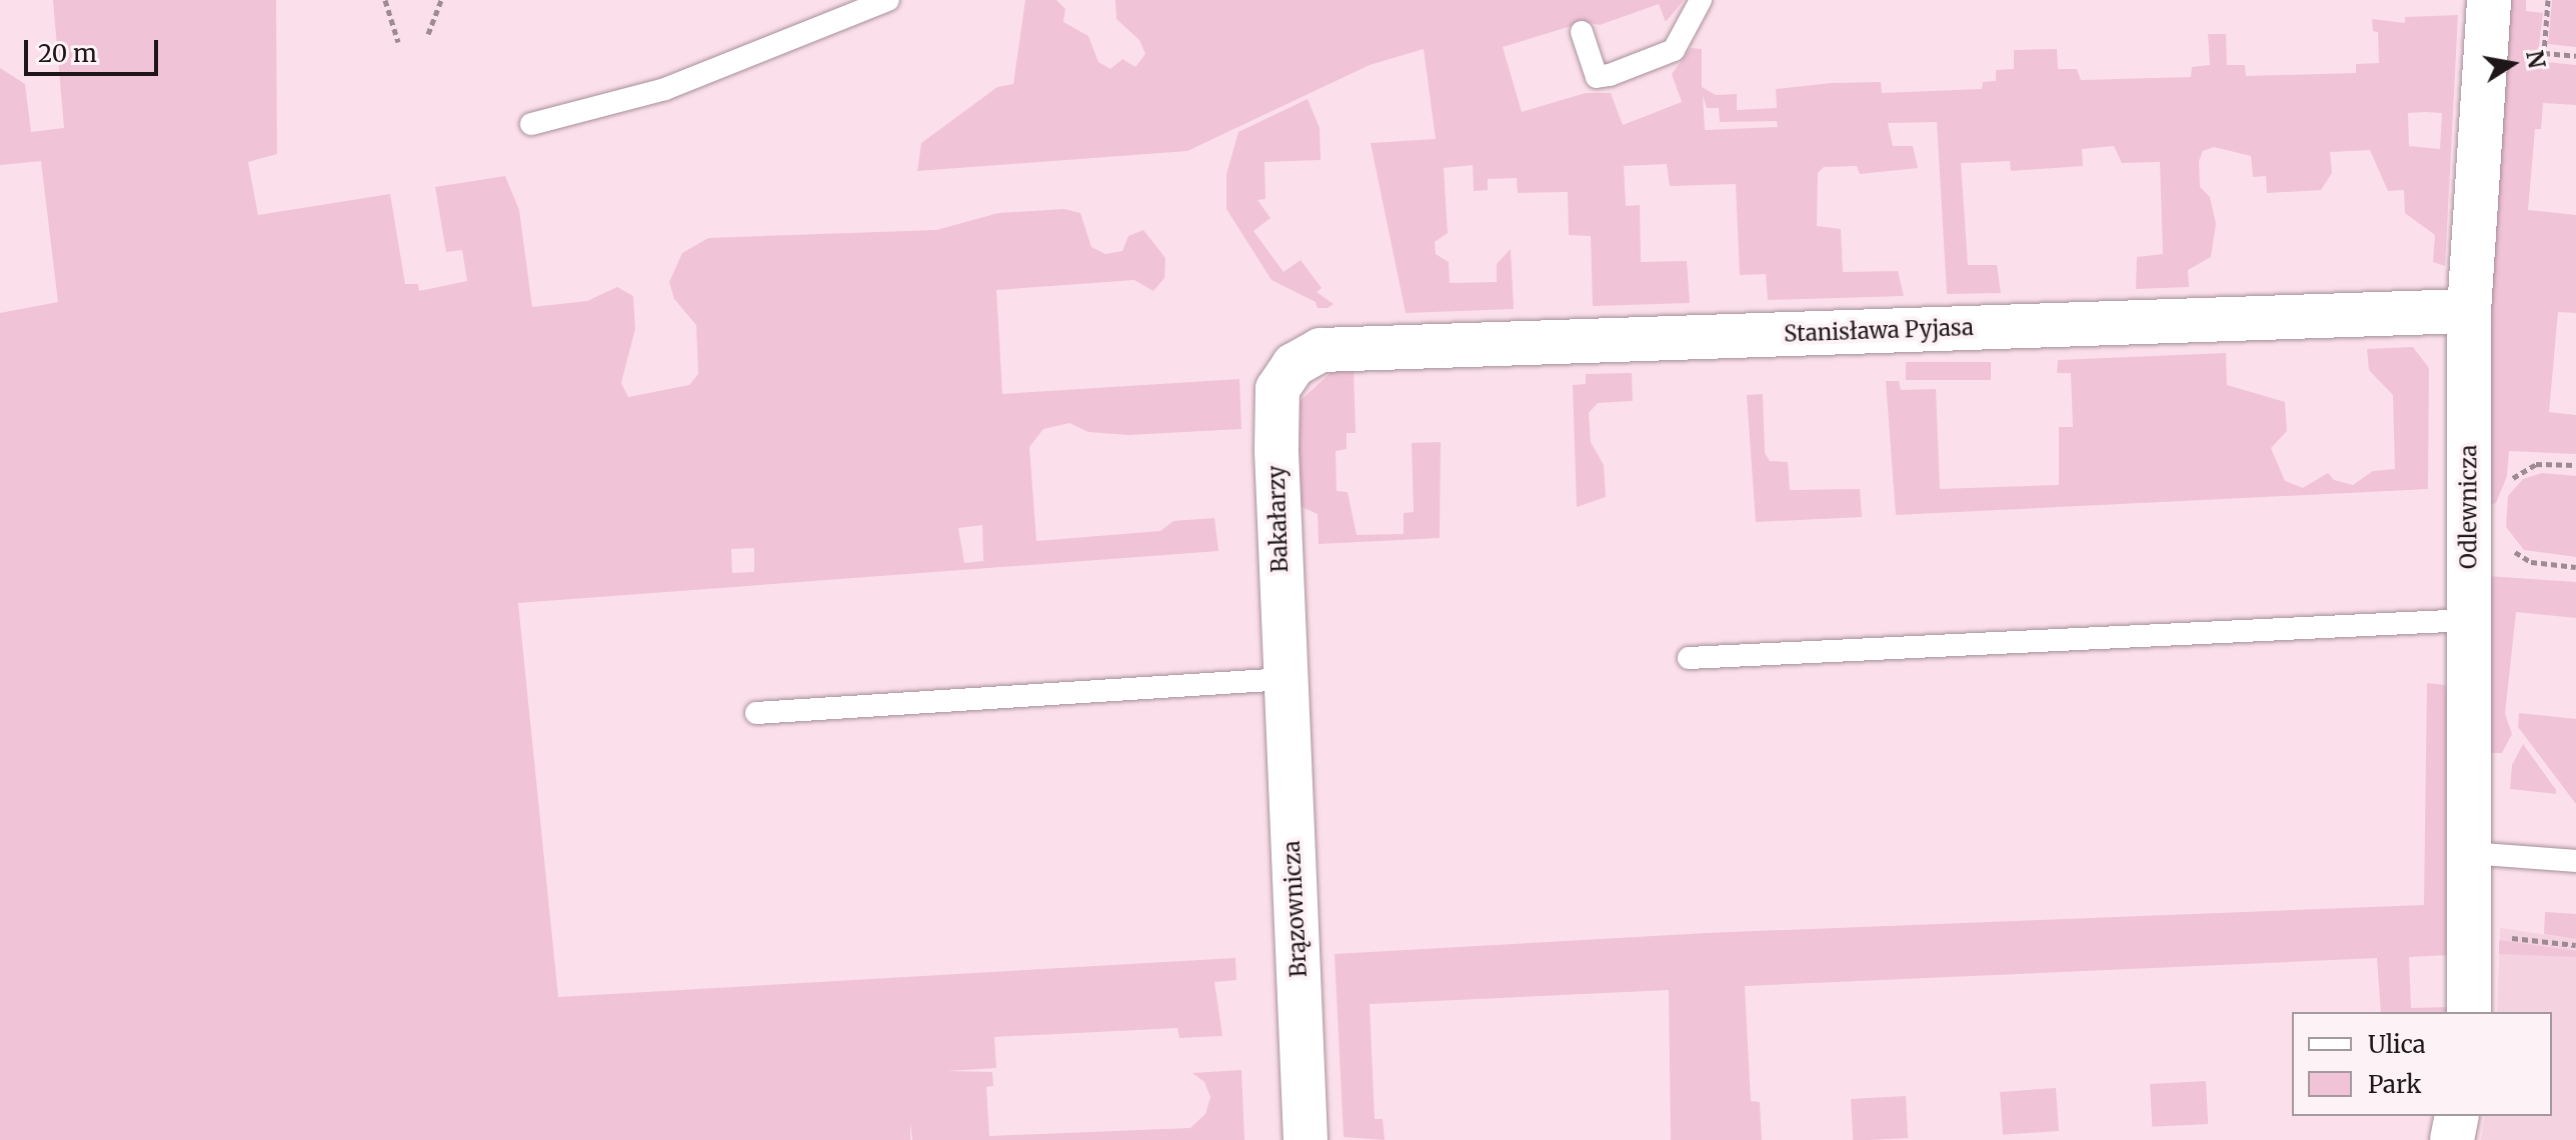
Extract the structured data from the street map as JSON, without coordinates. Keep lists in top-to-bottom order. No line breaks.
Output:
{"streets":{"street":["Stanisława Pyjasa","Odlewnicza","Bakałarzy","Brązownicza"]},"crossings":[["Stanisława Pyjasa","Odlewnicza"],["Stanisława Pyjasa","Bakałarzy"],["Bakałarzy","Brązownicza"]],"legend":["Ulica","Park"],"scale_bar":"20 m","north":"right"}
